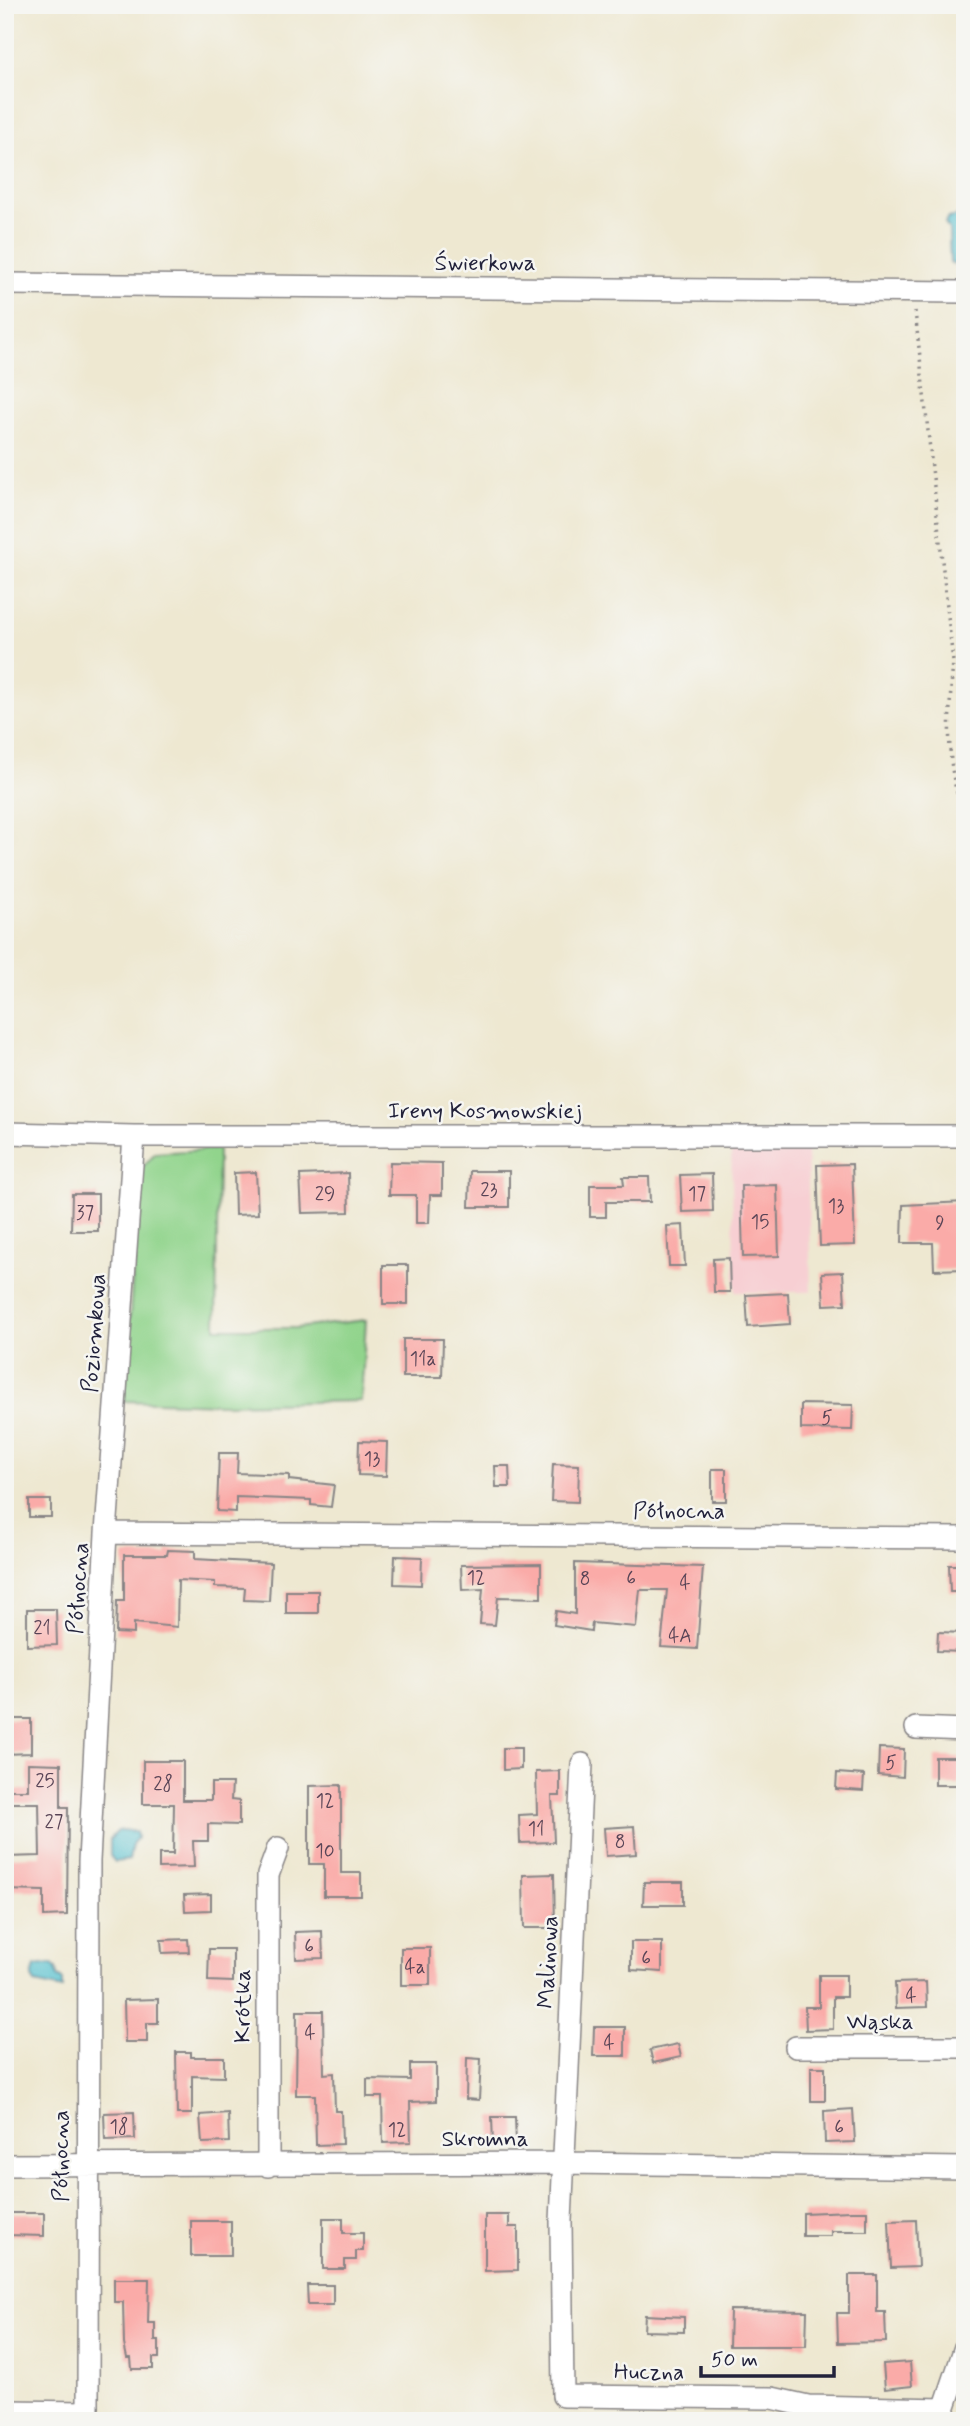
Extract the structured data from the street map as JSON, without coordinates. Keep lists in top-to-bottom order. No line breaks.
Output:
{"streets":{"street":["Świerkowa","Ireny Kosmowskiej","Poziomkowa","Północna","Malinowa","Krótka","Wąska","Skromna","Huczna"]},"crossings":[["Ireny Kosmowskiej","Poziomkowa"],["Poziomkowa","Północna"],["Północna","Skromna"],["Malinowa","Skromna"],["Malinowa","Huczna"],["Krótka","Skromna"]],"house_numbers":["23","29","17","13","37","15","9","11a","5","13","12","6","8","4","21","4A","5","25","28","12","27","11","8","10","6","6","4a","4","4","4","18","6","12"],"scale_bar":"50 m"}
